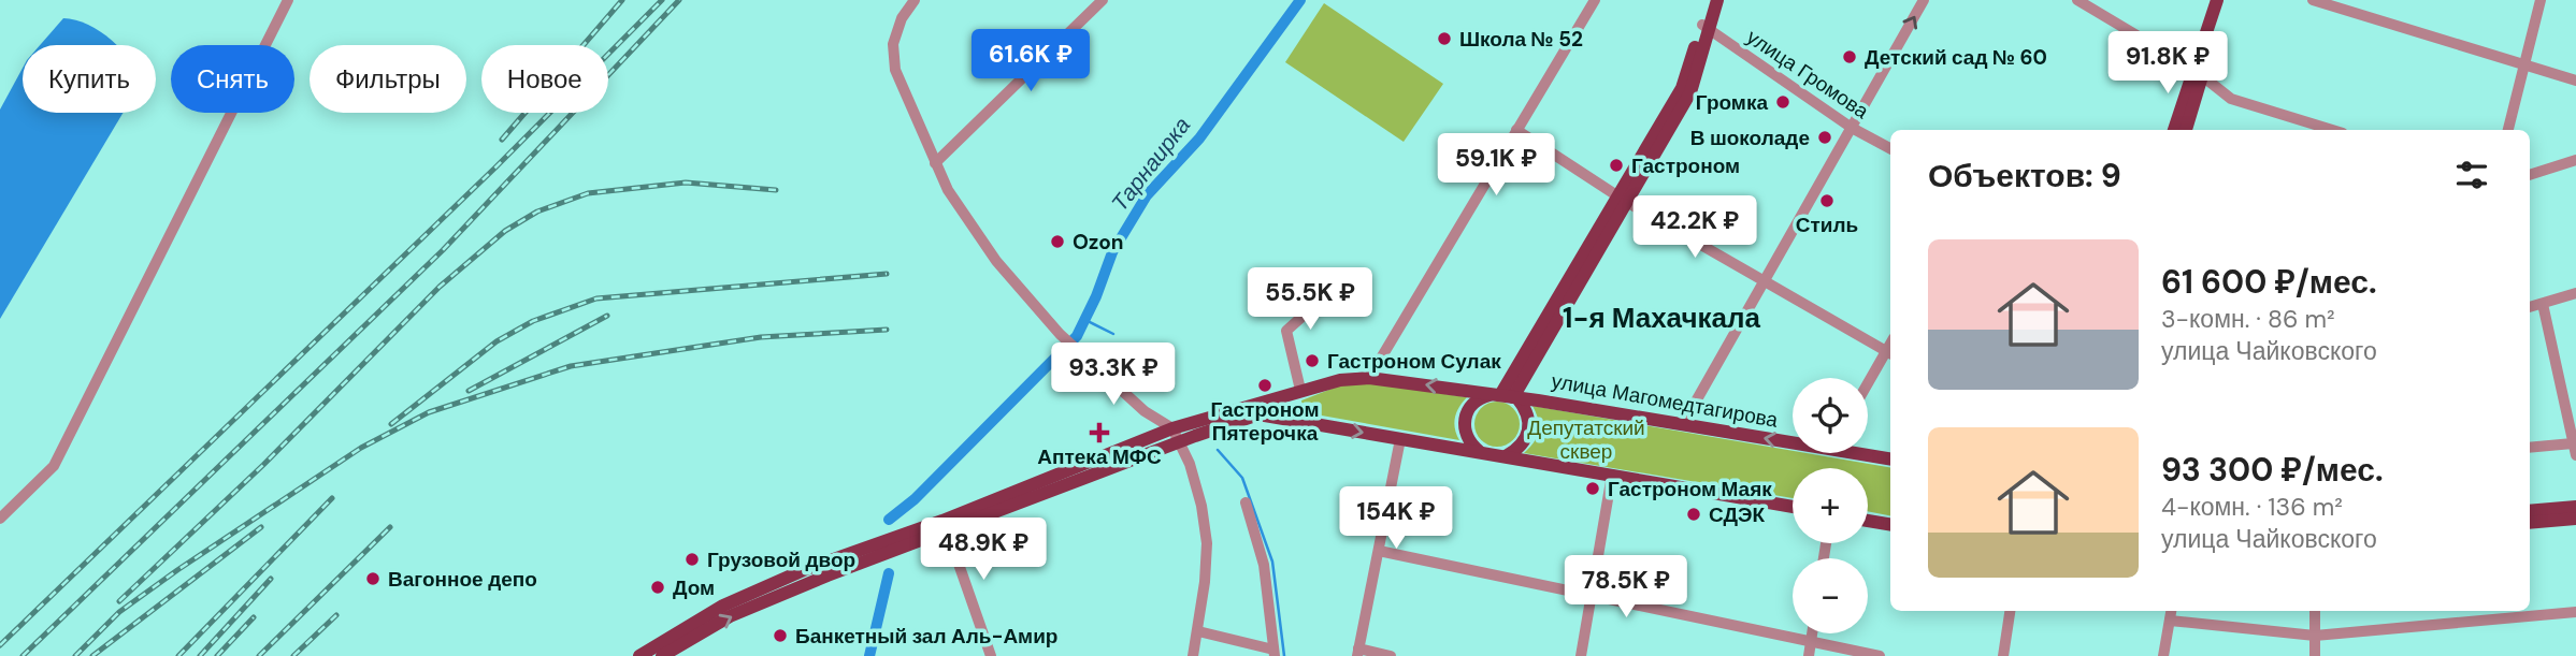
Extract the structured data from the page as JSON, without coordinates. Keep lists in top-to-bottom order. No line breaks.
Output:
{"streets":{"main road":["улица Магомедтагирова"],"street":["улица Громова"]},"districts":["1-я Махачкала"],"water":["Тарнаирка"],"parks":["Депутатский сквер"],"places":{"other":["Школа № 52","Детский сад № 60","Громка","В шоколаде","Гастроном","Стиль","Ozon","Гастроном Сулак","Гастроном Пятерочка","Гастроном Маяк","СДЭК","Грузовой двор","Вагонное депо","Дом","Банкетный зал Аль-Амир"],"health":["Аптека МФС"]},"page":{"price":["61.6K ₽","91.8K ₽","59.1K ₽","42.2K ₽","55.5K ₽","93.3K ₽","154K ₽","48.9K ₽","78.5K ₽"],"chip":["Купить","Снять","Фильтры","Новое"],"heading":"Объектов: 9","list":[{"name":"61 600 ₽/мес.","note":"3-комн. · 86 m² · улица Чайковского"},{"name":"93 300 ₽/мес.","note":"4-комн. · 136 m² · улица Чайковского"}],"map_buttons":["+","−"]}}
